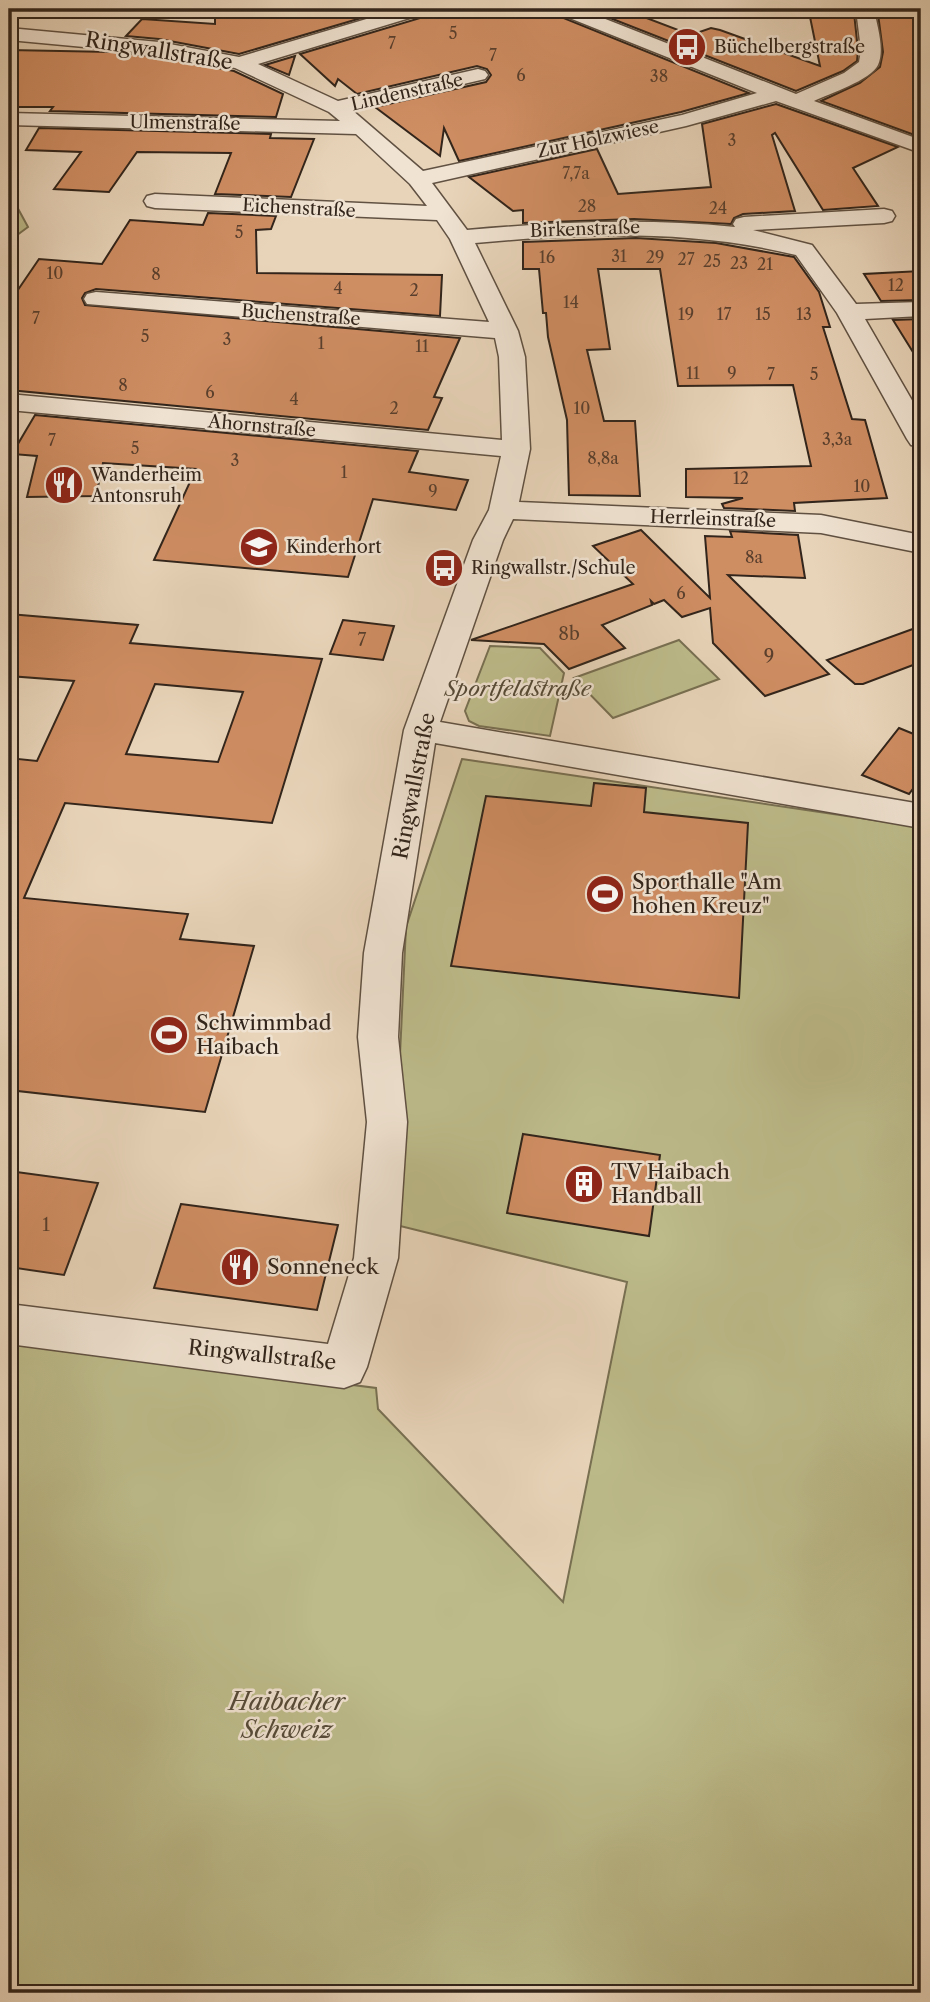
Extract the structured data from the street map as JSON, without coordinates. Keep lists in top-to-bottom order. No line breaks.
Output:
{"streets":{"street":["Ringwallstraße","Lindenstraße","Ulmenstraße","Zur Holzwiese","Eichenstraße","Birkenstraße","Buchenstraße","Ahornstraße","Herrleinstraße"]},"crossings":[["Ringwallstraße","Lindenstraße"],["Ringwallstraße","Ulmenstraße"],["Ringwallstraße","Zur Holzwiese"],["Ringwallstraße","Eichenstraße"],["Ringwallstraße","Birkenstraße"],["Ringwallstraße","Buchenstraße"],["Ringwallstraße","Ahornstraße"],["Ringwallstraße","Herrleinstraße"]],"parks":["Sportfeldstraße","Haibacher Schweiz"],"places":{"bus stop":["Büchelbergstraße","Ringwallstr./Schule"],"restaurant":["Wanderheim Antonsruh","Sonneneck"],"school or university":["Kinderhort"],"sports":["Sporthalle \"Am hohen Kreuz\"","Schwimmbad Haibach"],"building":["TV Haibach Handball"]},"house_numbers":["5","7","7","6","38","3","7,7a","28","24","5","31","16","29","27","25","23","21","10","8","12","4","2","14","19","17","15","13","7","5","3","1","11","11","9","7","5","8","6","4","2","10","3,3a","7","5","8,8a","3","1","12","10","9","8a","6","8b","7","9","1"]}
